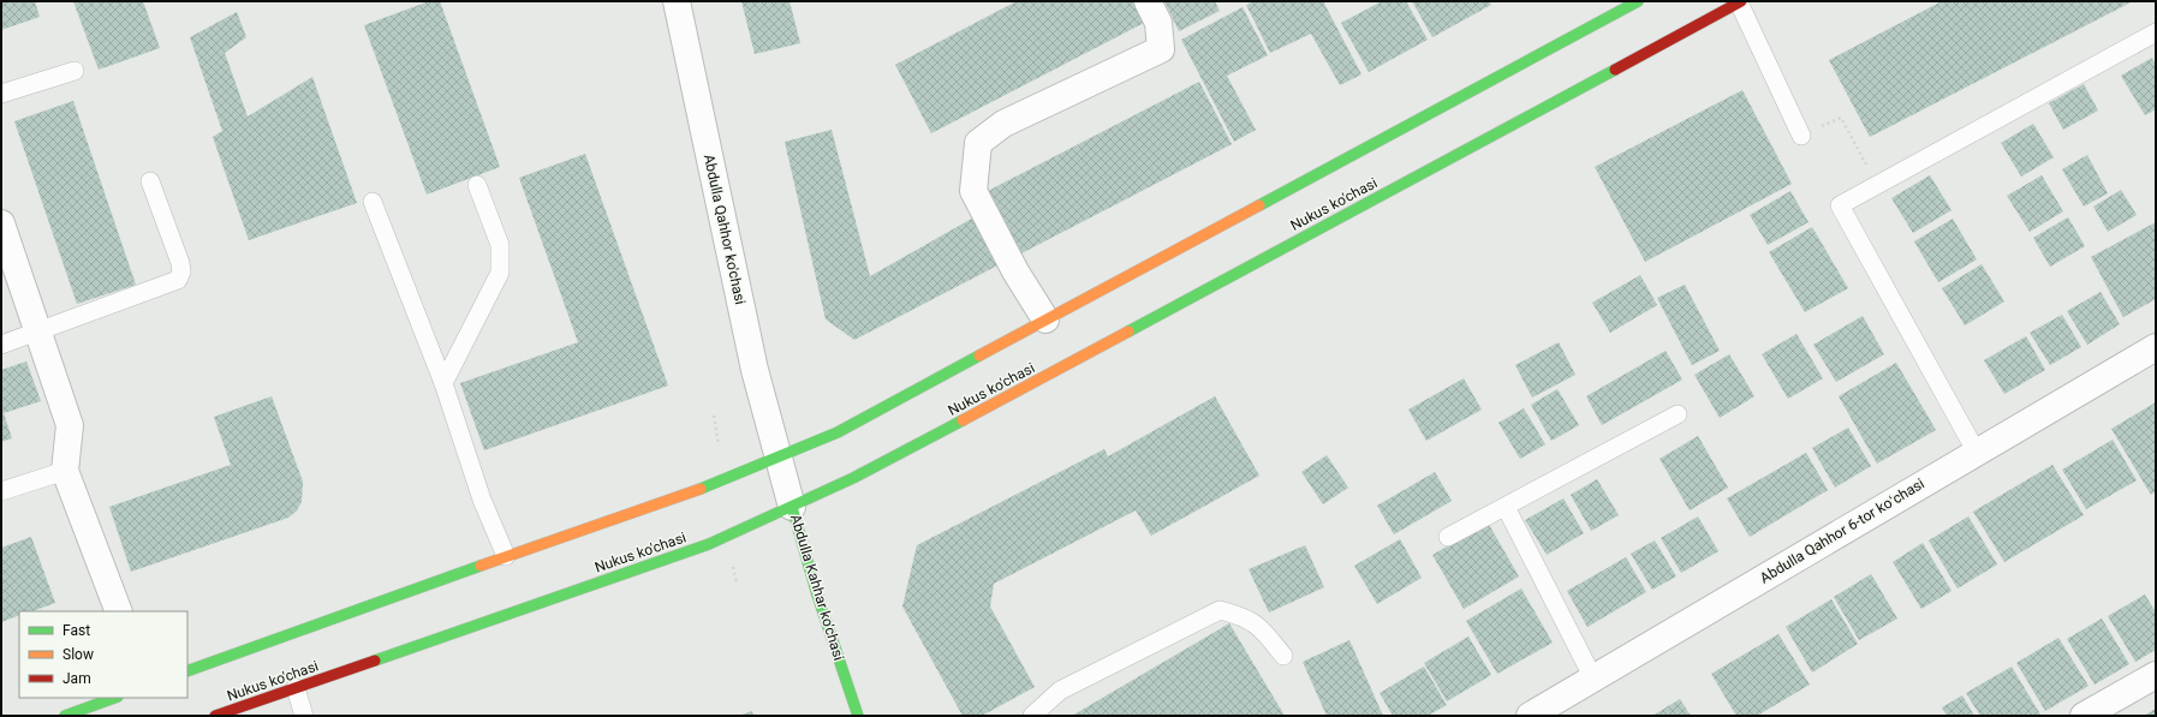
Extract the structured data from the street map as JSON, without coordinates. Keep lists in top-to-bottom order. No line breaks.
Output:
{"streets":{"main road":["Nukus ko'chasi","Abdulla Kahhar ko'chasi"],"street":["Abdulla Qahhor ko'chasi","Abdulla Qahhor 6-tor koʻchasi"]},"crossings":[["Nukus ko'chasi","Abdulla Kahhar ko'chasi"],["Abdulla Qahhor ko'chasi","Abdulla Kahhar ko'chasi"]],"legend":["Fast","Slow","Jam"]}
